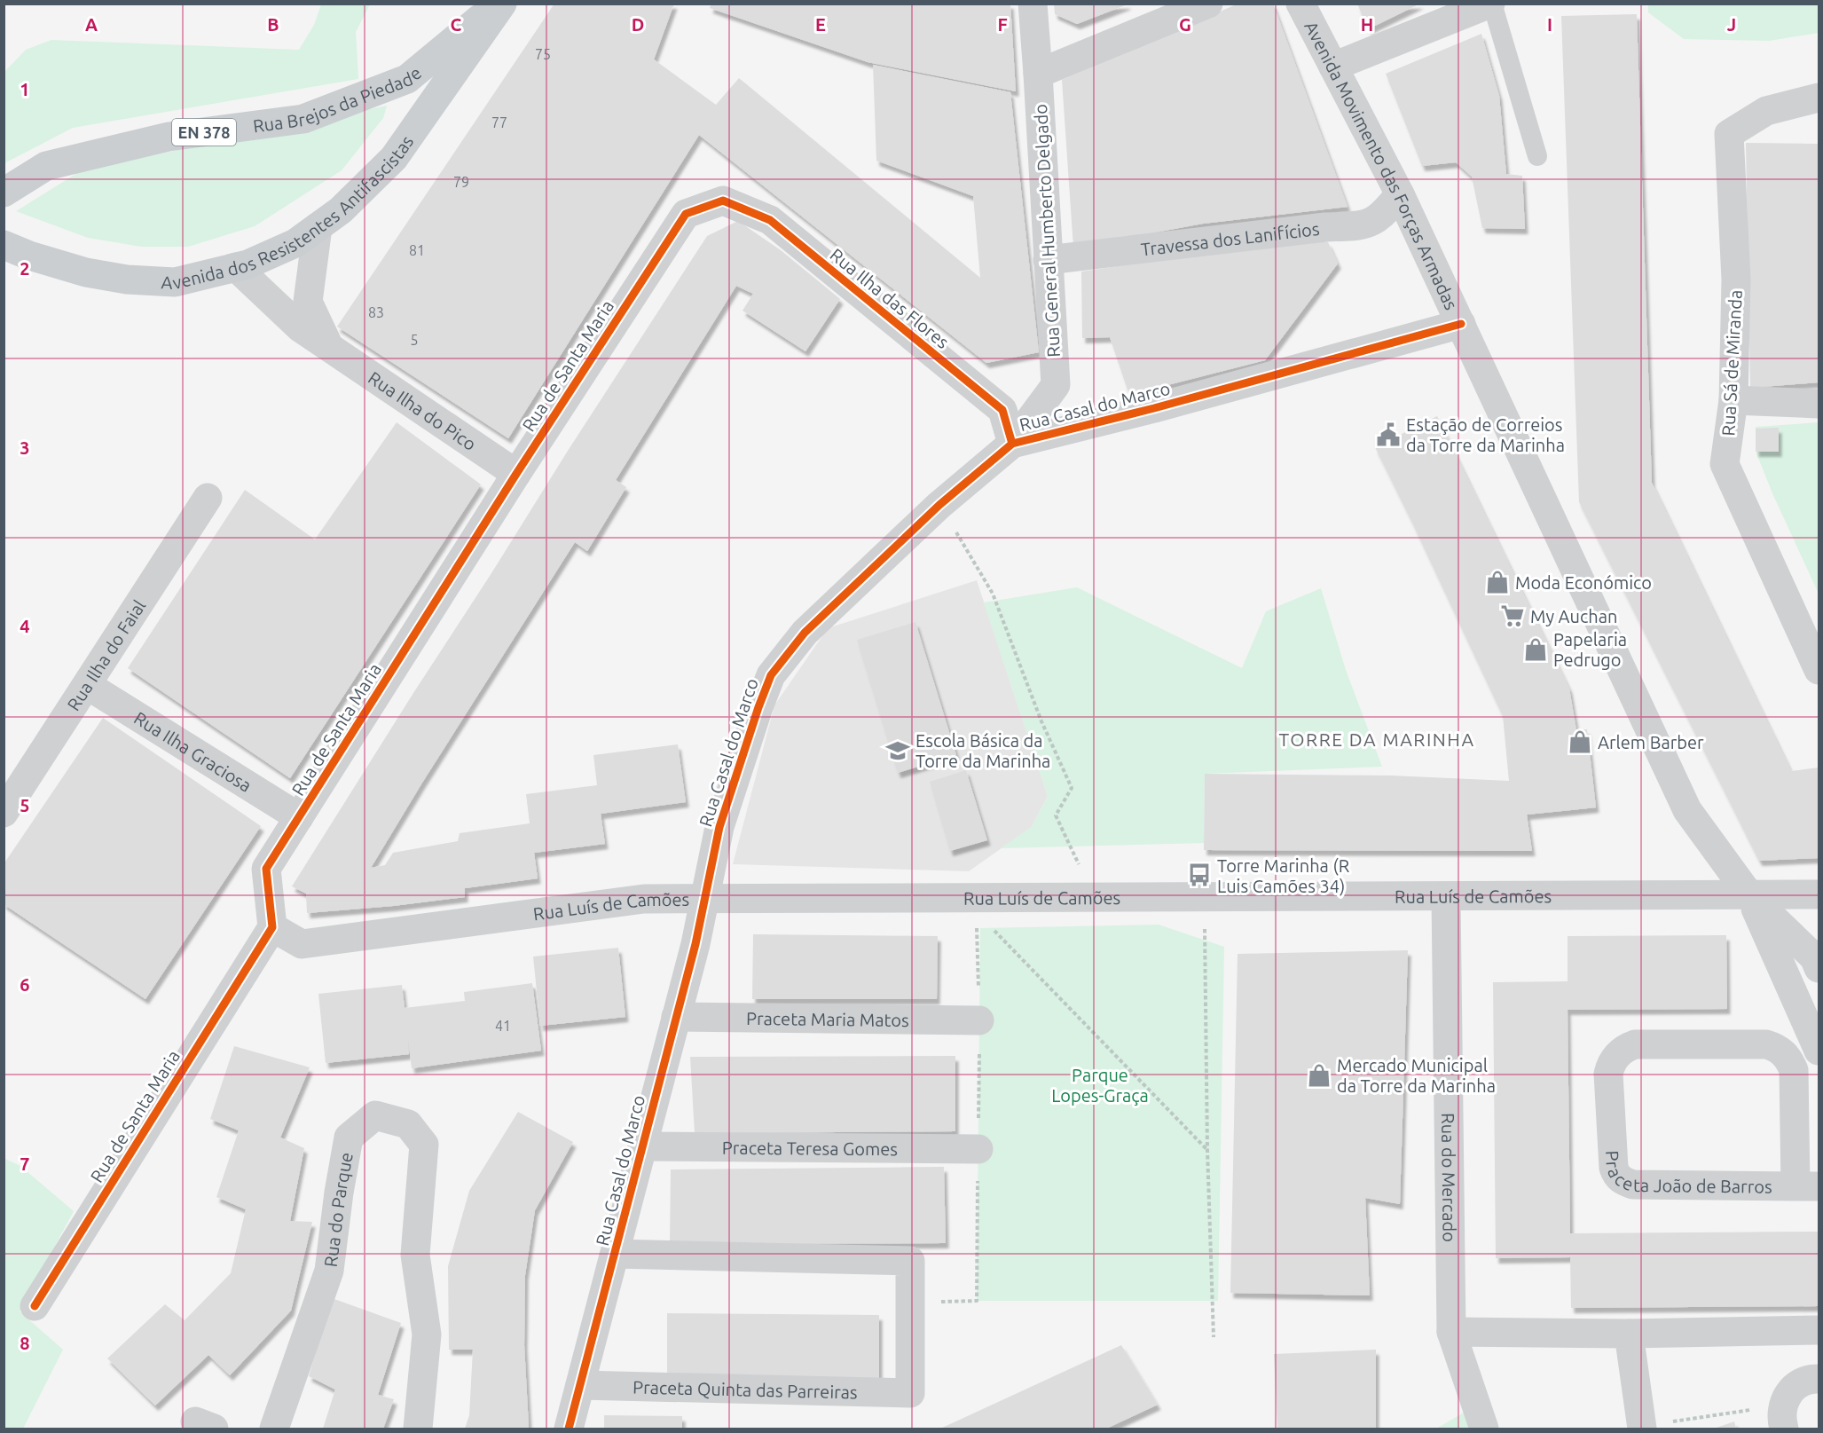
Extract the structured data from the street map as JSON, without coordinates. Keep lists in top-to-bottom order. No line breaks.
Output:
{"streets":{"main road":["Rua Brejos da Piedade","EN 378","Avenida dos Resistentes Antifascistas"],"street":["Avenida Movimento das Forças Armadas","Rua General Humberto Delgado","Travessa dos Lanifícios","Rua Ilha das Flores","Rua Sá de Miranda","Rua de Santa Maria","Rua Casal do Marco","Rua Ilha do Pico","Rua Ilha do Faial","Rua Ilha Graciosa","Rua Luís de Camões","Praceta Maria Matos","Praceta Teresa Gomes","Praceta João de Barros","Rua do Mercado","Rua do Parque","Praceta Quinta das Parreiras"]},"crossings":[["Avenida Movimento das Forças Armadas","Travessa dos Lanifícios"],["Avenida Movimento das Forças Armadas","Rua Casal do Marco"],["Avenida Movimento das Forças Armadas","Rua Luís de Camões"],["Avenida dos Resistentes Antifascistas","Rua Ilha do Pico"],["Rua General Humberto Delgado","Travessa dos Lanifícios"],["Rua General Humberto Delgado","Rua Ilha das Flores"],["Rua General Humberto Delgado","Rua Casal do Marco"],["Rua Ilha das Flores","Rua de Santa Maria"],["Rua Ilha das Flores","Rua Casal do Marco"],["Rua de Santa Maria","Rua Ilha do Pico"],["Rua de Santa Maria","Rua Ilha Graciosa"],["Rua de Santa Maria","Rua Luís de Camões"],["Rua Casal do Marco","Rua Luís de Camões"],["Rua Casal do Marco","Praceta Maria Matos"],["Rua Casal do Marco","Praceta Teresa Gomes"],["Rua Casal do Marco","Praceta Quinta das Parreiras"],["Rua Ilha do Faial","Rua Ilha Graciosa"],["Rua Luís de Camões","Rua do Mercado"]],"districts":["TORRE DA MARINHA"],"parks":["Parque Lopes-Graça"],"places":{"public building":["Estação de Correios da Torre da Marinha"],"shop":["Moda Económico","Papelaria Pedrugo","Arlem Barber","Mercado Municipal da Torre da Marinha"],"supermarket":["My Auchan"],"school or university":["Escola Básica da Torre da Marinha"],"bus stop":["Torre Marinha (R Luis Camões 34)"]},"house_numbers":["75","77","79","81","83","5","41"],"grid":{"columns":["A","B","C","D","E","F","G","H","I","J"],"rows":["1","2","3","4","5","6","7","8"]}}
